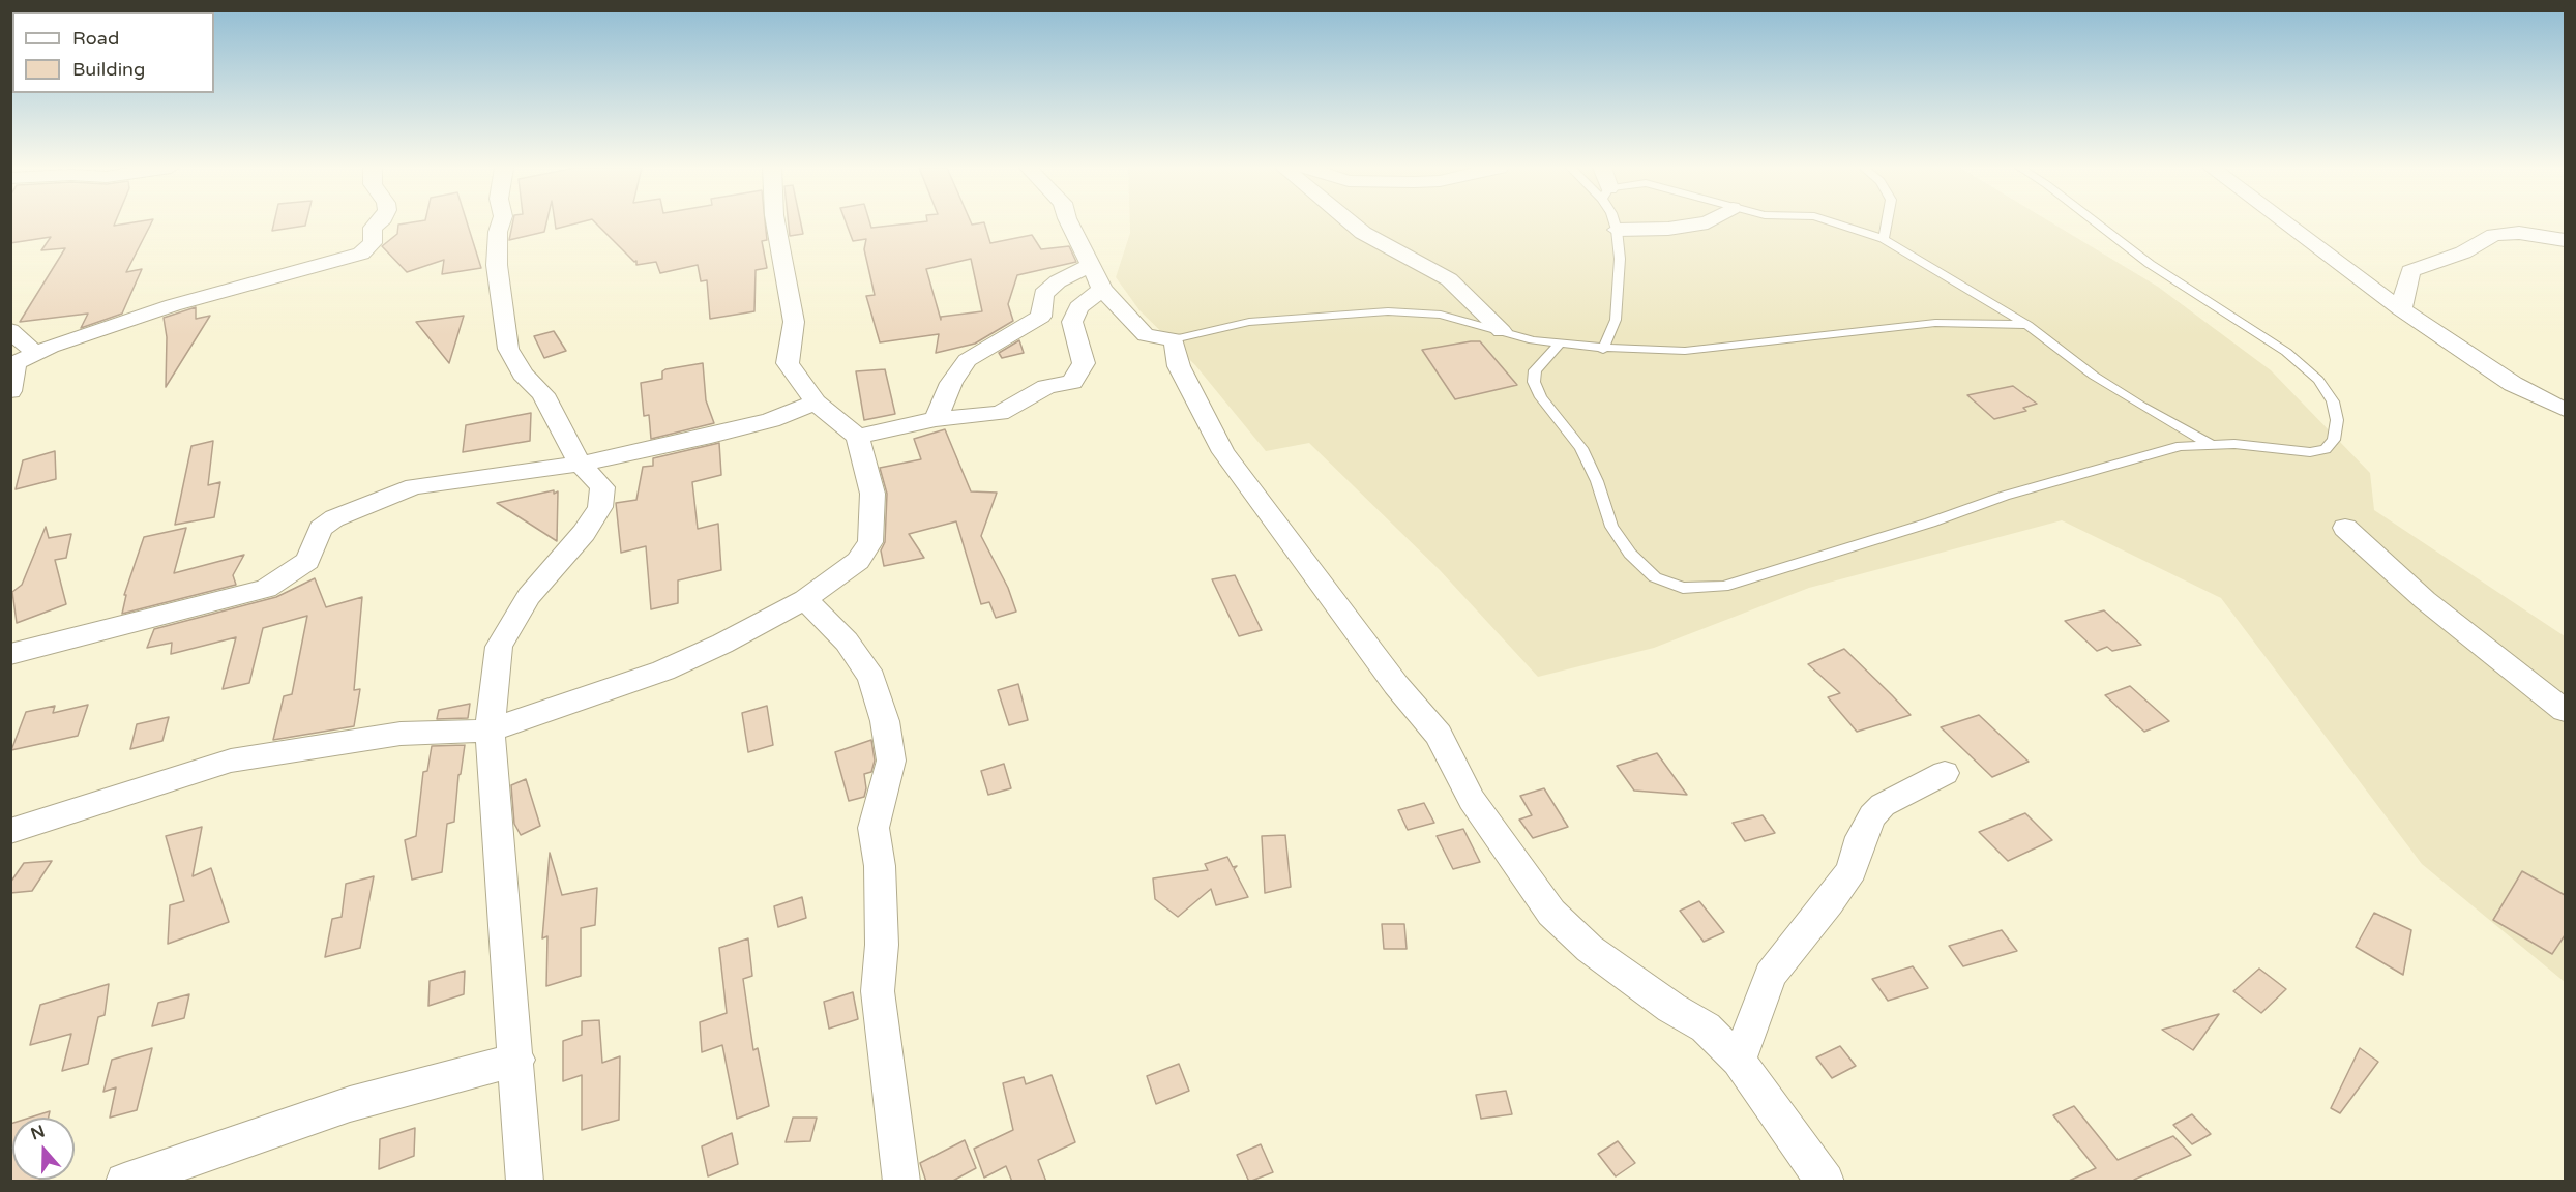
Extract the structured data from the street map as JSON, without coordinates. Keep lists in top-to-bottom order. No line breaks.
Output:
{"legend":["Road","Building"],"north":"top"}
